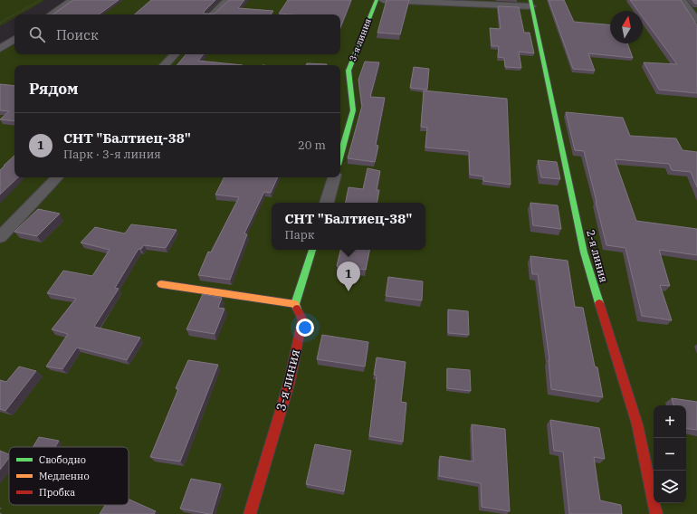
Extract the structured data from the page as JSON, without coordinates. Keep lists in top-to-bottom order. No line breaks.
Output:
{"streets":{"street":["3-я линия","2-я линия"]},"legend":["Свободно","Медленно","Пробка"],"north":"top","page":{"search":"Поиск","heading":"Рядом","list":[{"mark":"1","name":"СНТ \"Балтиец-38\"","note":"Парк · 3-я линия","value":"20 m"}],"popup":["СНТ \"Балтиец-38\"","Парк"],"pins":"1","map_buttons":["+","−"]}}
